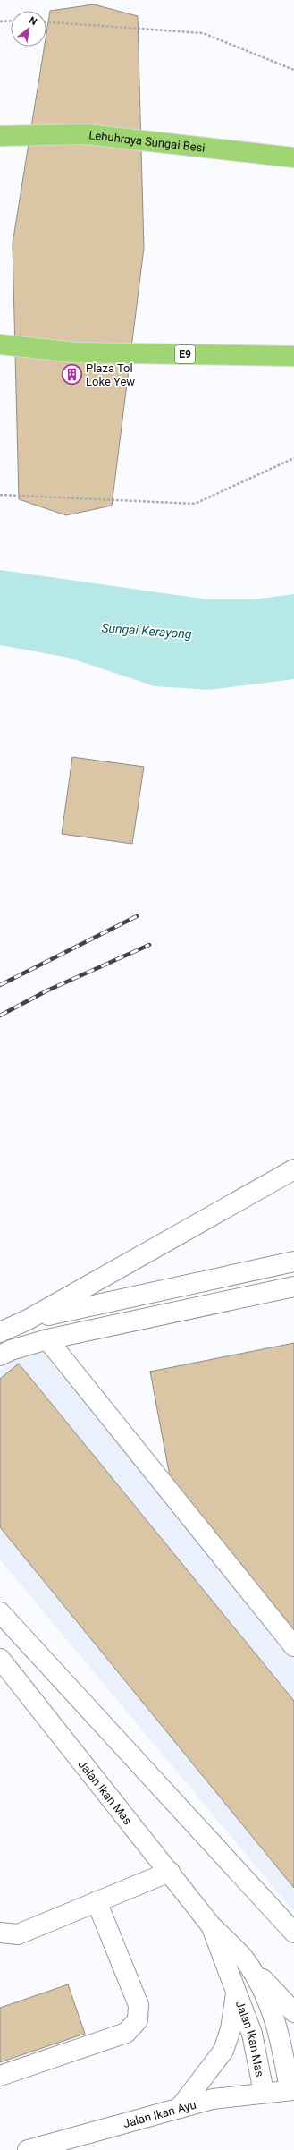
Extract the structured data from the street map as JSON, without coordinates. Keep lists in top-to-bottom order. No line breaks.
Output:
{"streets":{"highway":["Lebuhraya Sungai Besi","E9"],"street":["Jalan Ikan Mas","Jalan Ikan Ayu"]},"crossings":[["Jalan Ikan Mas","Jalan Ikan Ayu"]],"water":["Sungai Kerayong"],"places":{"building":["Plaza Tol Loke Yew"]},"north":"top right"}
